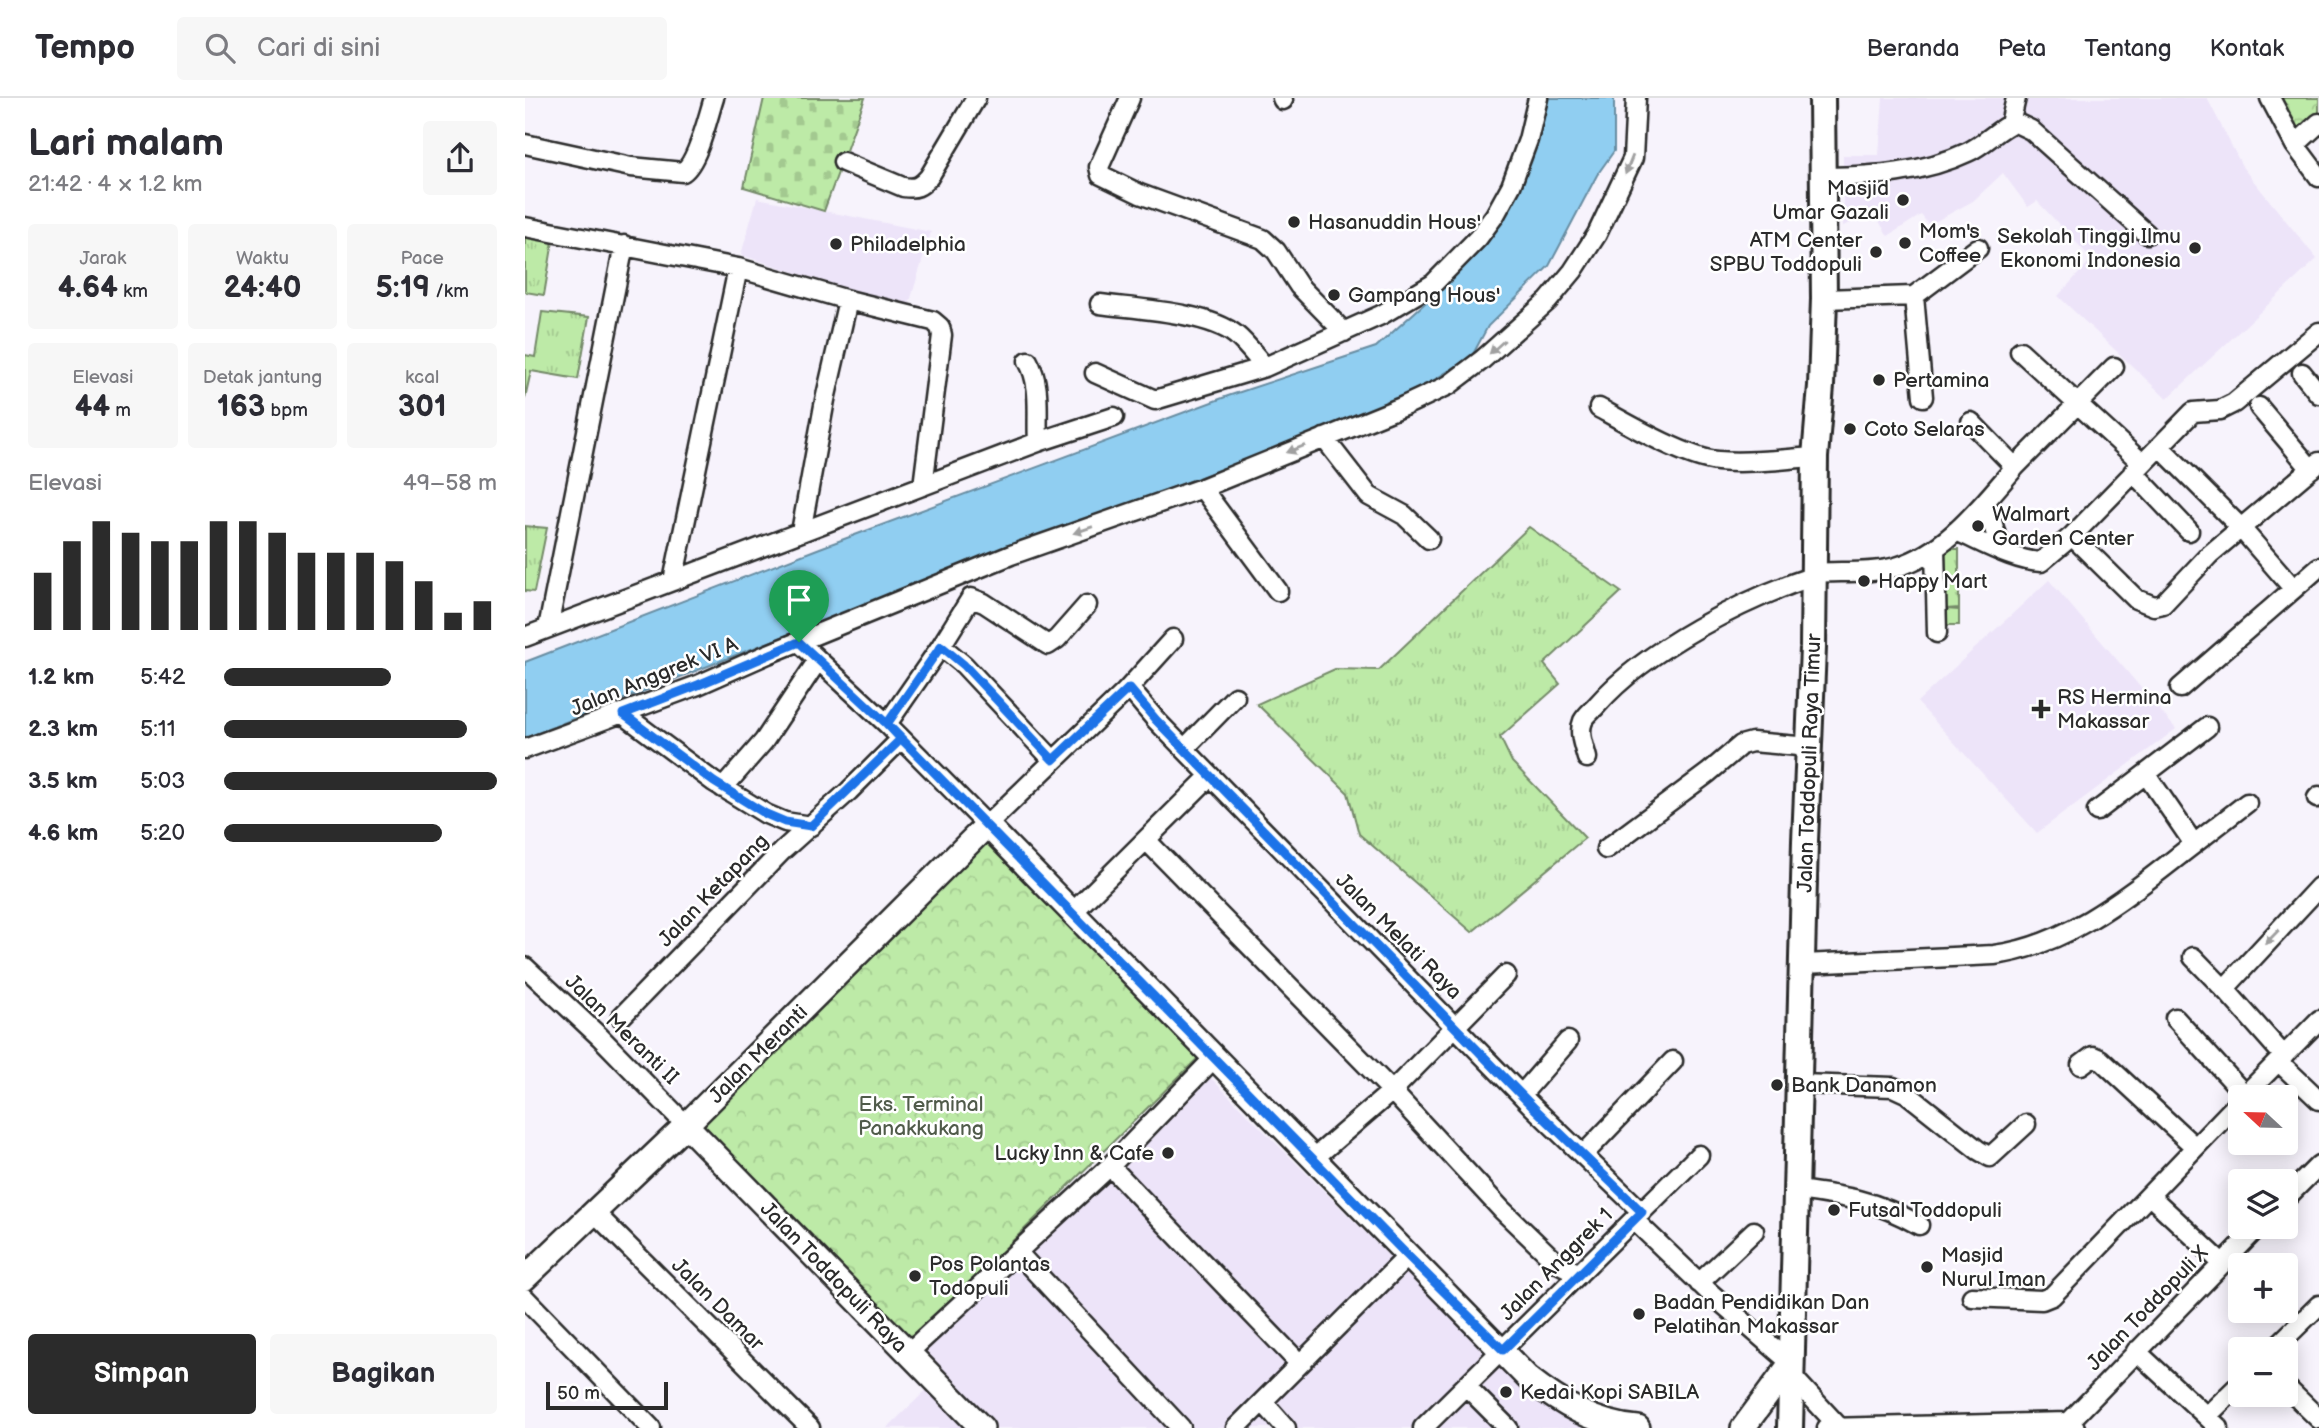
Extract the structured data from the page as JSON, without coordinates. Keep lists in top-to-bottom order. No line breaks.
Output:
{"streets":{"main road":["Jalan Toddopuli Raya Timur"],"street":["Jalan Anggrek VI A","Jalan Ketapang","Jalan Melati Raya","Jalan Meranti II","Jalan Meranti","Jalan Anggrek 1","Jalan Toddopuli Raya","Jalan Damar","Jalan Toddopuli X"]},"crossings":[["Jalan Toddopuli Raya Timur","Jalan Melati Raya"],["Jalan Melati Raya","Jalan Anggrek 1"],["Jalan Meranti II","Jalan Meranti"],["Jalan Meranti II","Jalan Toddopuli Raya"],["Jalan Meranti","Jalan Toddopuli Raya"],["Jalan Meranti","Jalan Damar"]],"parks":["Eks. Terminal Panakkukang"],"places":{"other":["Masjid Umar Gazali","Hasanuddin Hous'","Mom's Coffee","Philadelphia","Sekolah Tinggi Ilmu Ekonomi Indonesia","ATM Center SPBU Toddopuli","Gampang Hous'","Pertamina","Coto Selaras","Walmart Garden Center","Happy Mart","Bank Danamon","Lucky Inn & Cafe","Futsal Toddopuli","Masjid Nurul Iman","Pos Polantas Todopuli","Badan Pendidikan Dan Pelatihan Makassar","Kedai Kopi SABILA"],"health":["RS Hermina Makassar"]},"scale_bar":"50 m","north":"left","page":{"header":"Tempo","search":"Cari di sini","nav":["Beranda","Peta","Tentang","Kontak"],"heading":["Lari malam","21:42 · 4 × 1.2 km"],"stats":[["Jarak","4.64 km"],["Waktu","24:40"],["Pace","5:19 /km"],["Elevasi","44 m"],["Detak jantung","163 bpm"],["kcal","301"]],"chart":["Elevasi","49–58 m"],"list":[{"name":"1.2 km","note":"5:42"},{"name":"2.3 km","note":"5:11"},{"name":"3.5 km","note":"5:03"},{"name":"4.6 km","note":"5:20"}],"map_buttons":["+","−"],"buttons":["Simpan","Bagikan"],"scale":"50 m"}}
